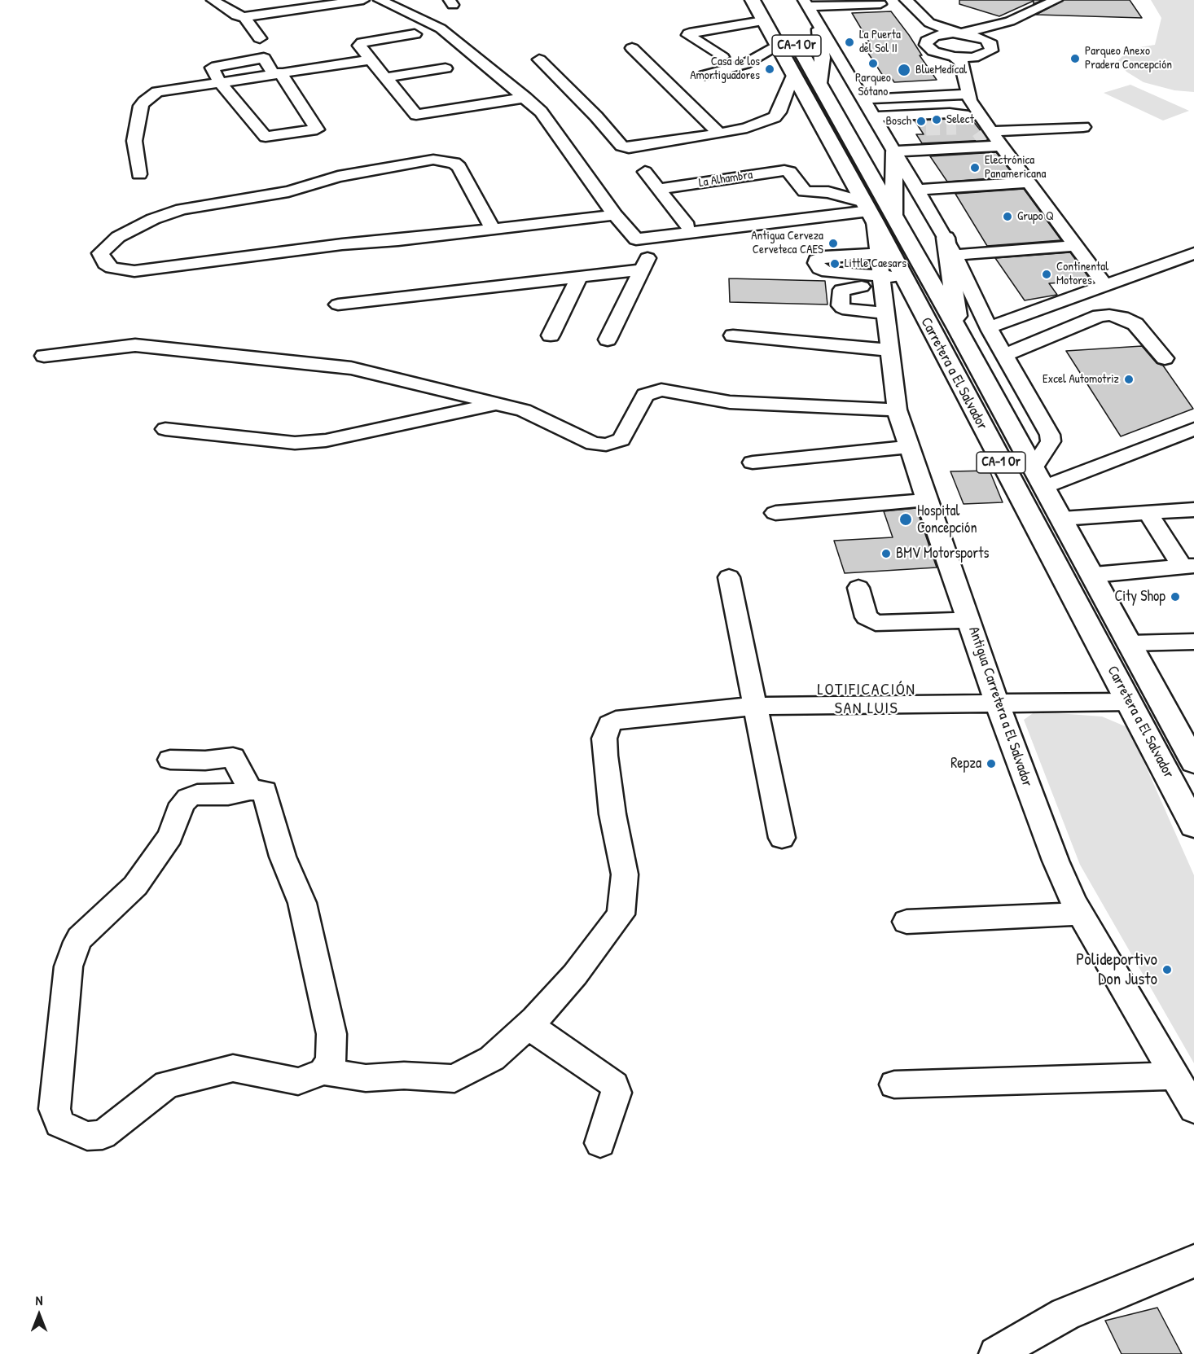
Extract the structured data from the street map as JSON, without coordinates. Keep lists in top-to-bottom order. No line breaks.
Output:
{"streets":{"highway":["CA-1 Or","Carretera a El Salvador"],"street":["La Alhambra","Antigua Carretera a El Salvador"]},"crossings":[["La Alhambra","Carretera a El Salvador"],["La Alhambra","Antigua Carretera a El Salvador"],["Carretera a El Salvador","Antigua Carretera a El Salvador"]],"districts":["LOTIFICACIÓN SAN LUIS"],"places":["La Puerta del Sol II","Parqueo Anexo Pradera Concepción","Parqueo Sótano","Casa de los Amortiguadores","BlueMedical","Select","Bosch","Electrónica Panamericana","Grupo Q","Antigua Cerveza Cerveteca CAES","Little Caesars","Continental Motores","Excel Automotriz","Hospital Concepción","BMV Motorsports","City Shop","Repza","Polideportivo Don Justo"],"north":"top"}
